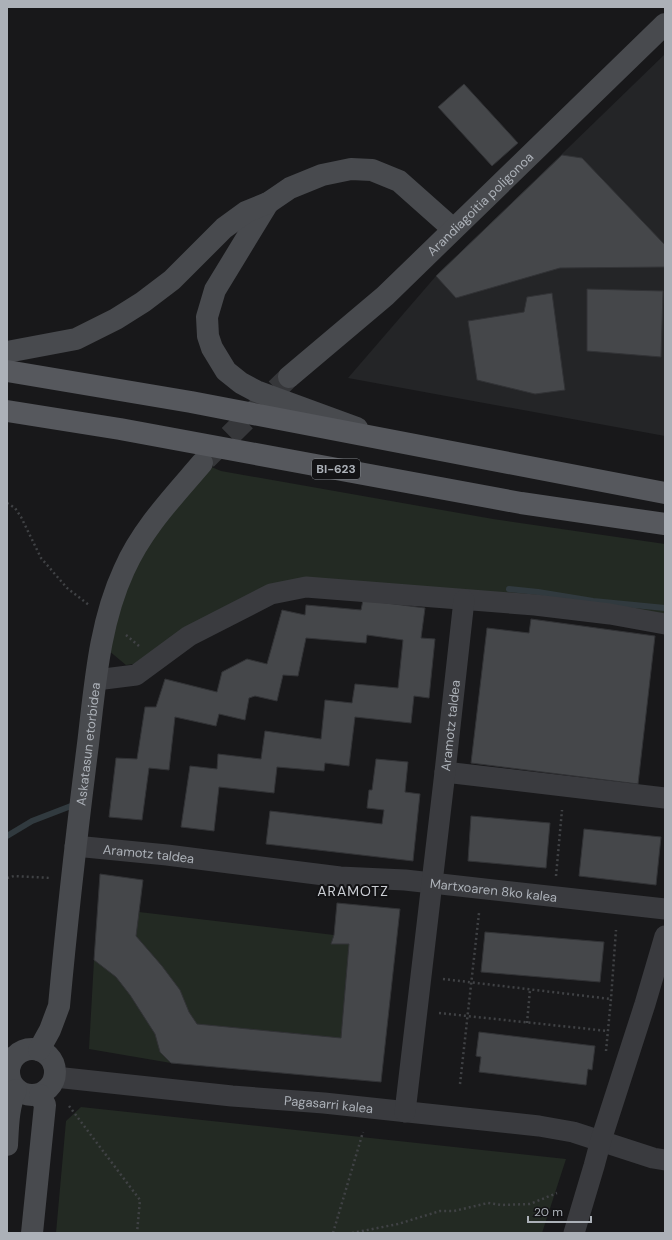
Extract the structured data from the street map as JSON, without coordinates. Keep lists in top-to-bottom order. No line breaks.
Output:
{"streets":{"main road":["BI-623"],"street":["Arandiagoitia poligonoa","Aramotz taldea","Askatasun etorbidea","Martxoaren 8ko kalea","Pagasarri kalea"]},"crossings":[["Aramotz taldea","Askatasun etorbidea"],["Aramotz taldea","Martxoaren 8ko kalea"],["Askatasun etorbidea","Pagasarri kalea"],["Martxoaren 8ko kalea","Pagasarri kalea"]],"districts":["ARAMOTZ"],"scale_bar":"20 m"}
